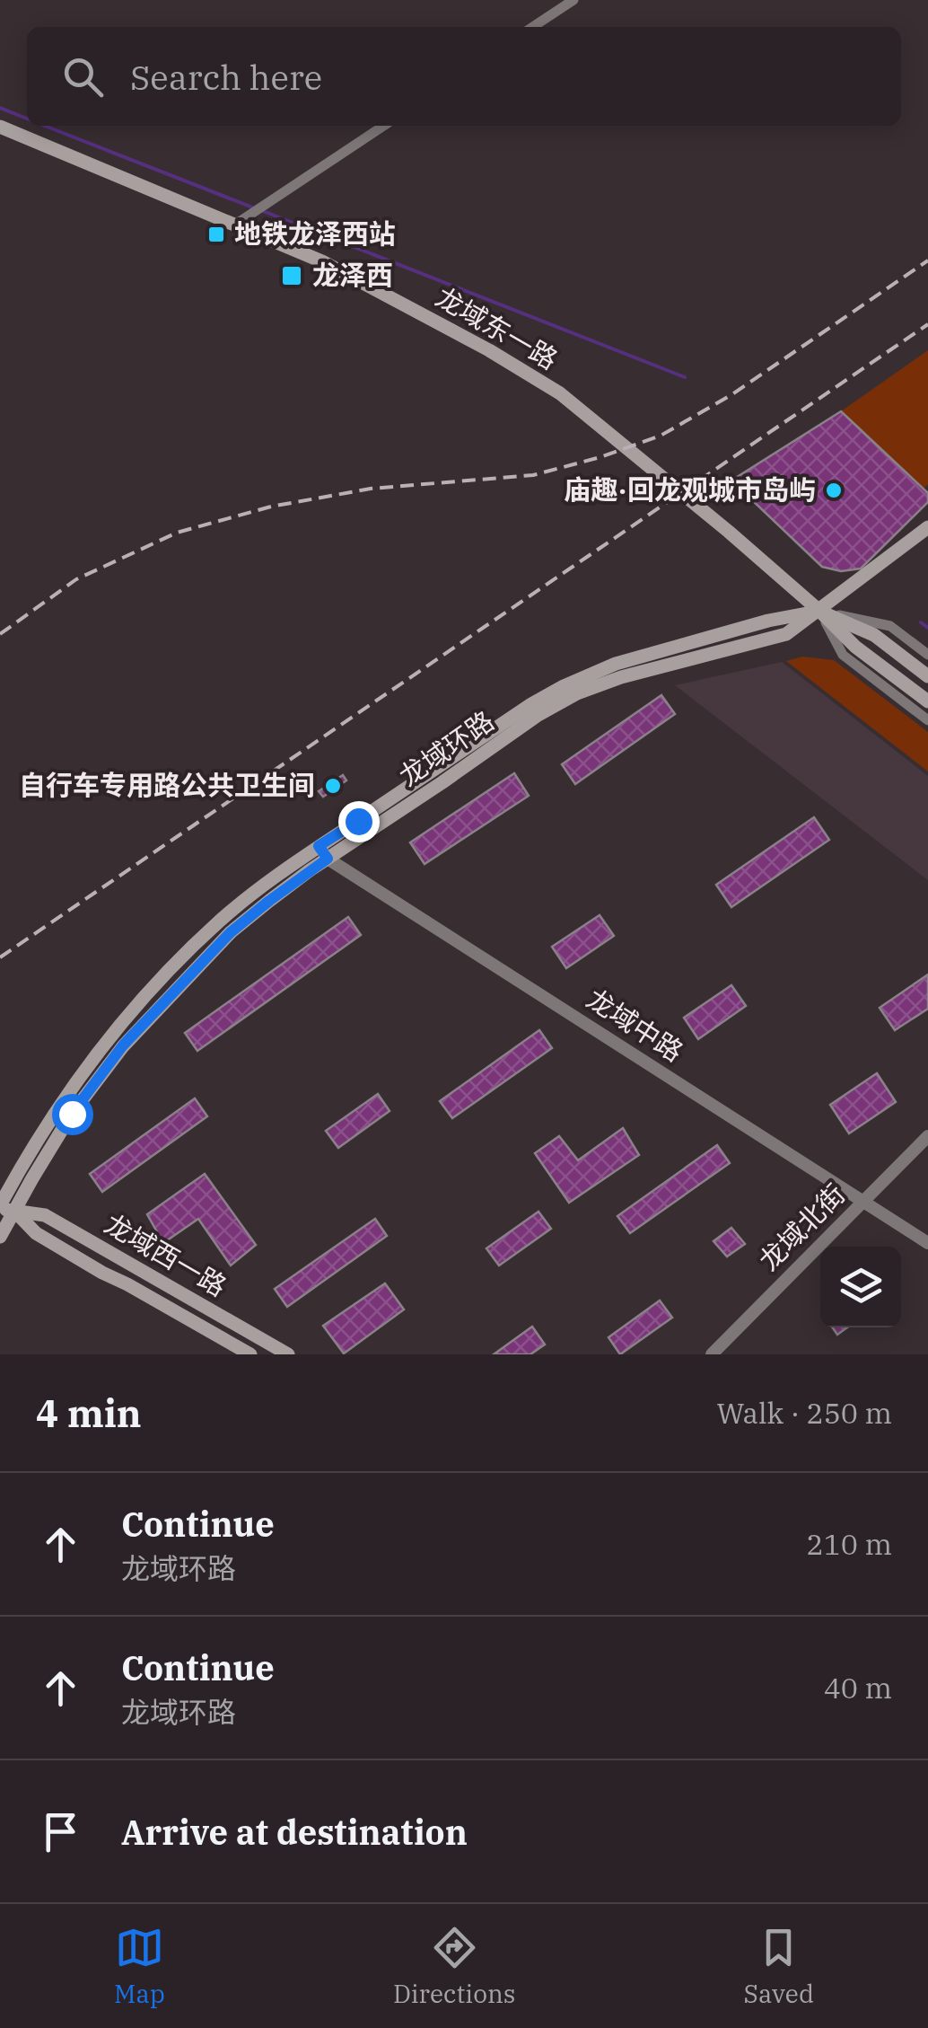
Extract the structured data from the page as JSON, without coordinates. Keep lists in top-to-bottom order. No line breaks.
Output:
{"streets":{"main road":["龙域东一路","龙域环路","龙域西一路"],"street":["龙域中路","龙域北街"]},"crossings":[["龙域东一路","龙域环路"],["龙域环路","龙域中路"],["龙域环路","龙域西一路"],["龙域中路","龙域北街"]],"places":{"transit":["地铁龙泽西站","龙泽西"],"other":["庙趣·回龙观城市岛屿","自行车专用路公共卫生间"]},"page":{"search":"Search here","heading":["4 min","Walk · 250 m"],"list":[["Continue","龙域环路","210 m"],["Continue","龙域环路","40 m"],"Arrive at destination"],"nav":["Map","Directions","Saved"]}}
